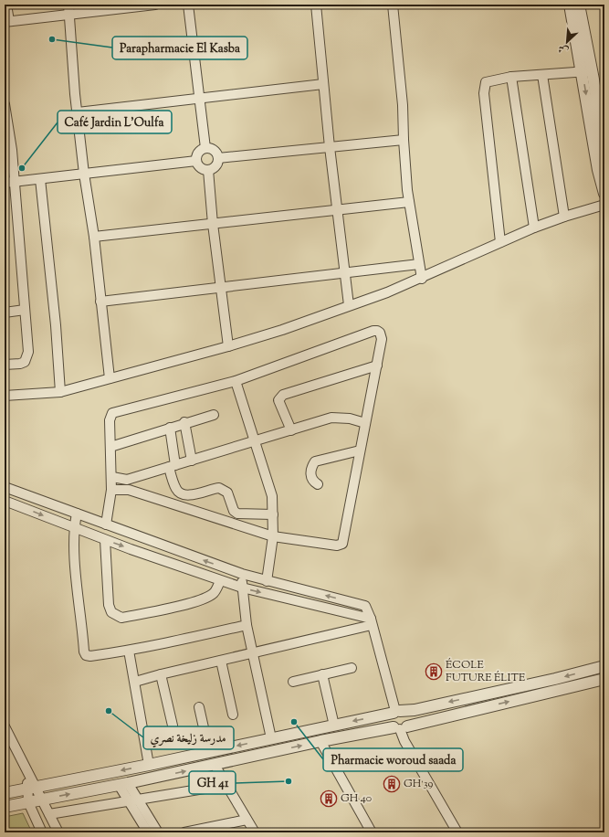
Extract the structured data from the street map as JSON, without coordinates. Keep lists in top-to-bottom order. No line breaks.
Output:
{"places":{"other":["Parapharmacie El Kasba","Café Jardin L'Oulfa","مدرسة زليخة نصري","Pharmacie woroud saada","GH 41"],"building":["ÉCOLE FUTURE ÉLITE","GH 39","GH 40"]},"north":"bottom left"}
